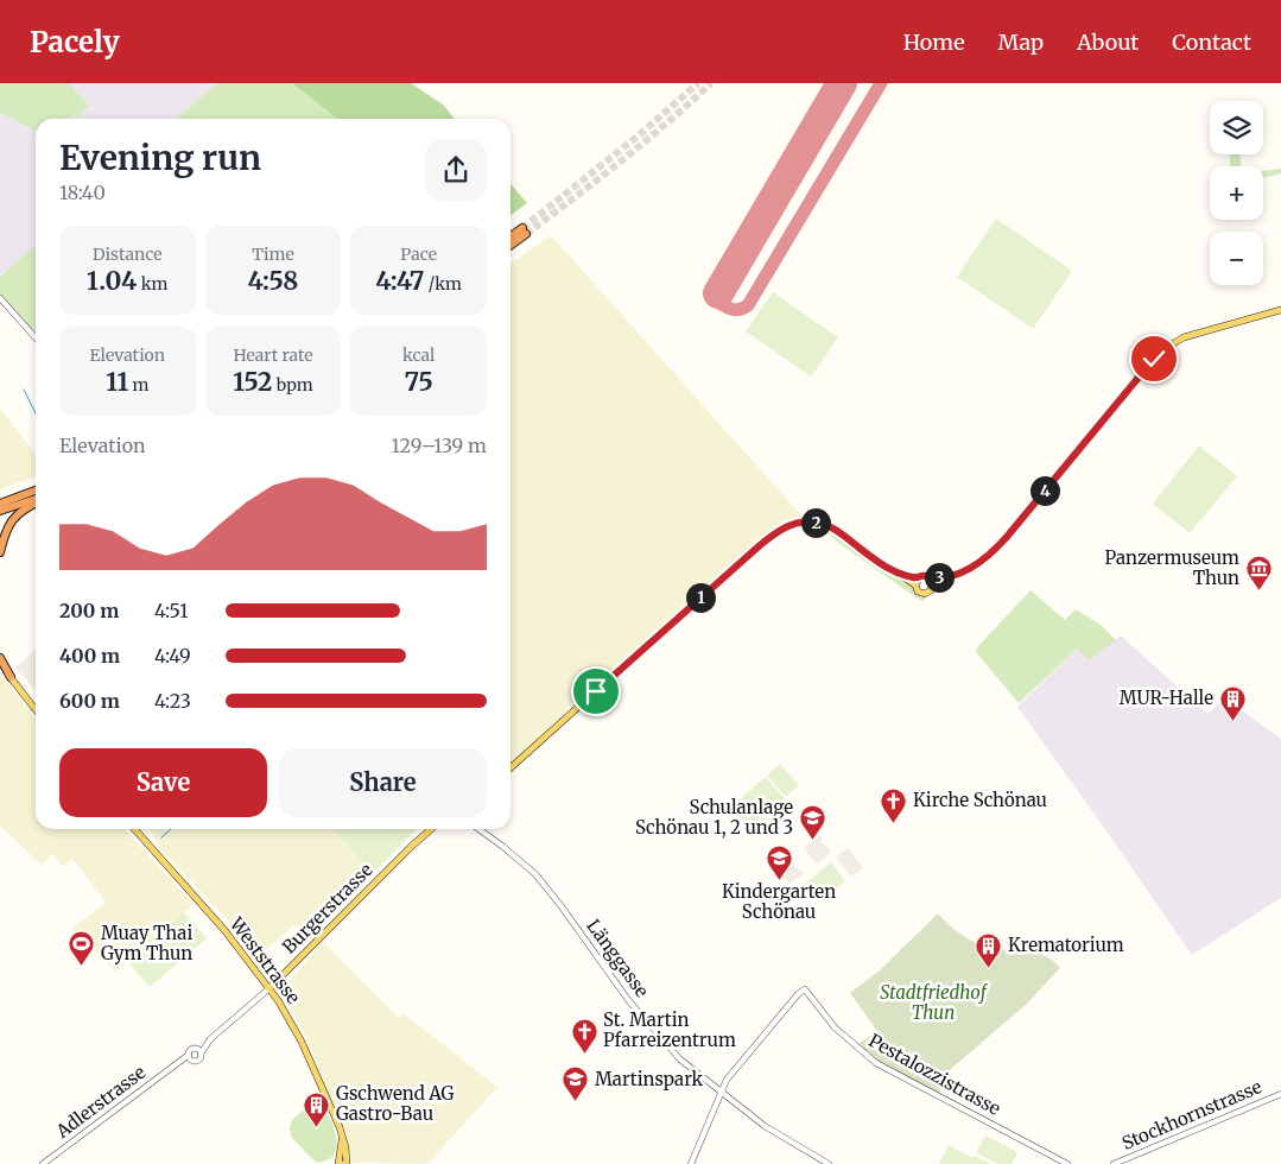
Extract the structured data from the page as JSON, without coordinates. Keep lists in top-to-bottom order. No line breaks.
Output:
{"streets":{"main road":["Burgerstrasse","Weststrasse"],"street":["Länggasse","Pestalozzistrasse","Adlerstrasse","Stockhornstrasse"]},"crossings":[["Burgerstrasse","Weststrasse"],["Burgerstrasse","Adlerstrasse"],["Länggasse","Pestalozzistrasse"]],"parks":["Stadtfriedhof Thun"],"places":{"museum":["Panzermuseum Thun"],"building":["MUR-Halle","Krematorium","Gschwend AG Gastro-Bau"],"church":["Kirche Schönau","St. Martin Pfarreizentrum"],"school or university":["Schulanlage Schönau 1, 2 und 3","Kindergarten Schönau","Martinspark"],"sports":["Muay Thai Gym Thun"]},"page":{"header":"Pacely","nav":["Home","Map","About","Contact"],"map_buttons":["+","−"],"heading":["Evening run","18:40"],"stats":[["Distance","1.04 km"],["Time","4:58"],["Pace","4:47 /km"],["Elevation","11 m"],["Heart rate","152 bpm"],["kcal","75"]],"chart":["Elevation","129–139 m"],"pins":["4","2","3","1"],"list":[{"name":"200 m","note":"4:51"},{"name":"400 m","note":"4:49"},{"name":"600 m","note":"4:23"}],"buttons":["Save","Share"]}}
